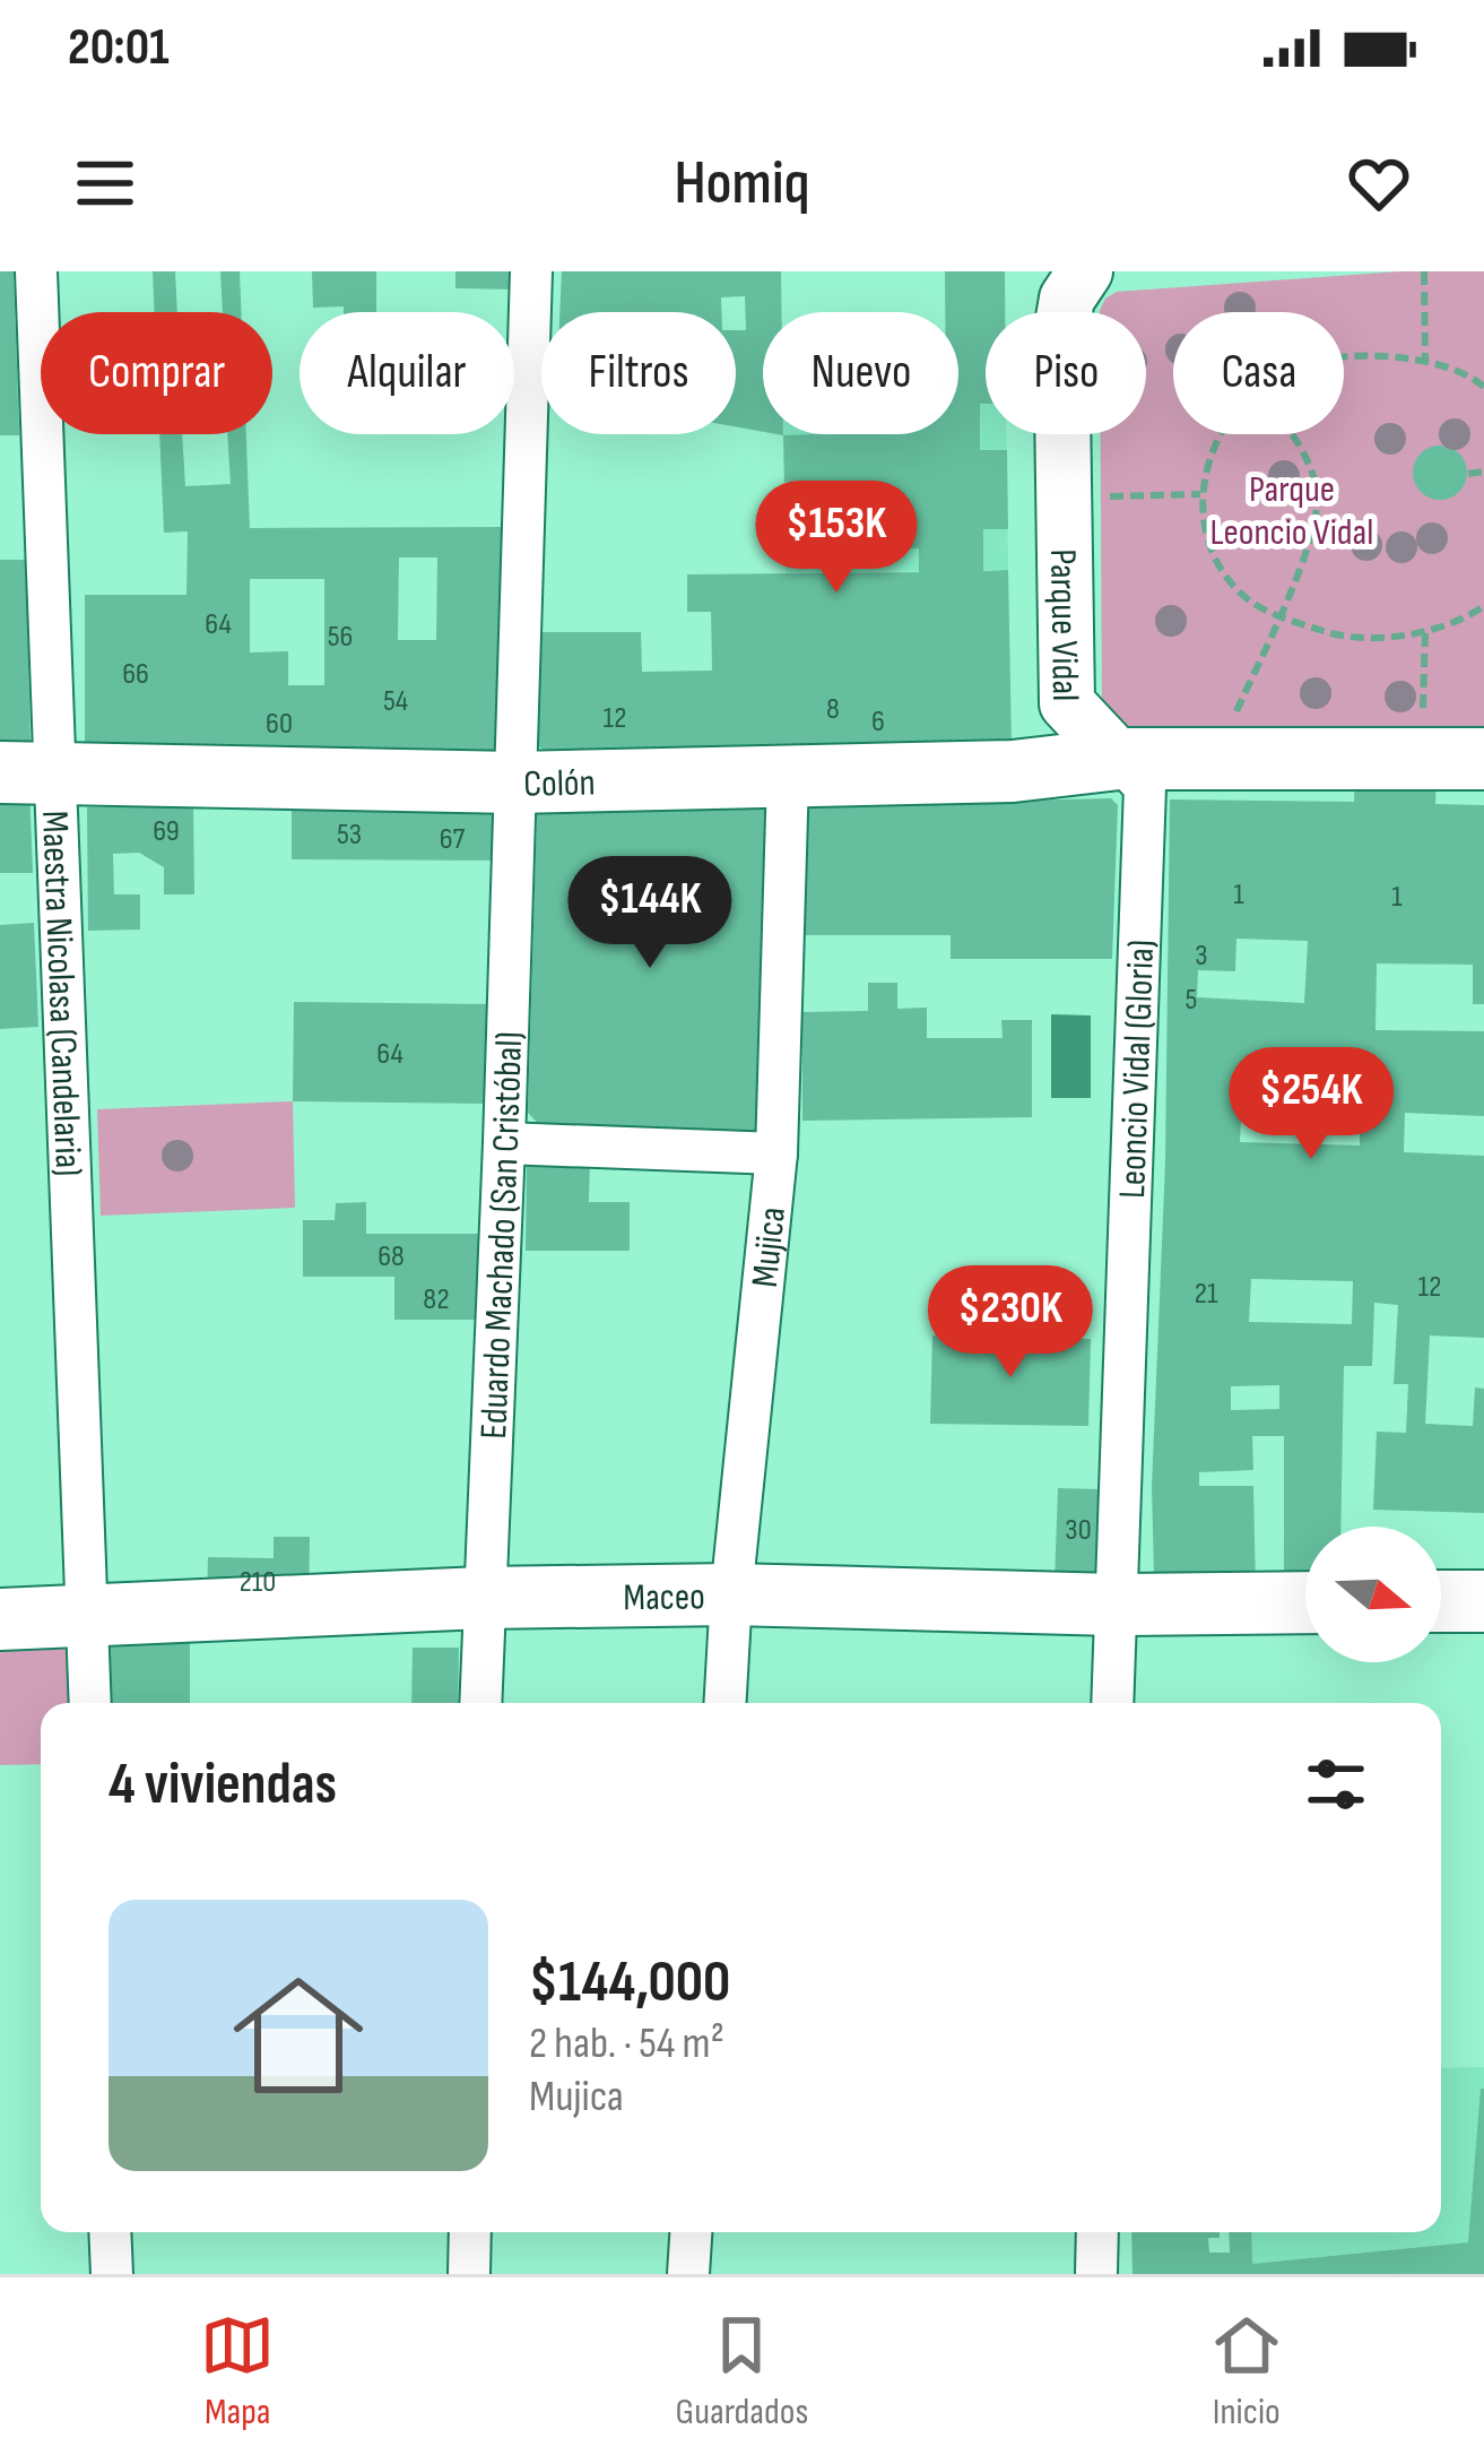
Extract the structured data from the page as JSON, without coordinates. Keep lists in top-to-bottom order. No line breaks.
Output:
{"streets":{"main road":["Colón","Maceo"],"street":["Parque Vidal","Maestra Nicolasa (Candelaria)","Leoncio Vidal (Gloria)","Eduardo Machado (San Cristóbal)","Mujica"]},"crossings":[["Parque Vidal","Colón"],["Parque Vidal","Leoncio Vidal (Gloria)"],["Colón","Maestra Nicolasa (Candelaria)"],["Colón","Leoncio Vidal (Gloria)"],["Colón","Eduardo Machado (San Cristóbal)"],["Colón","Mujica"],["Maestra Nicolasa (Candelaria)","Maceo"],["Leoncio Vidal (Gloria)","Maceo"],["Eduardo Machado (San Cristóbal)","Maceo"],["Mujica","Maceo"]],"parks":["Parque Leoncio Vidal"],"house_numbers":["64","56","66","54","8","12","6","60","69","53","67","1","1","3","5","64","68","12","21","82","30","210"],"north":"right","page":{"status":"20:01","header":"Homiq","chip":["Comprar","Alquilar","Filtros","Nuevo","Piso","Casa"],"price":["$153K","$144K","$254K","$230K"],"heading":"4 viviendas","list":[{"name":"$144,000","note":"2 hab. · 54 m² · Mujica"}],"tabs":["Mapa","Guardados","Inicio"]}}
